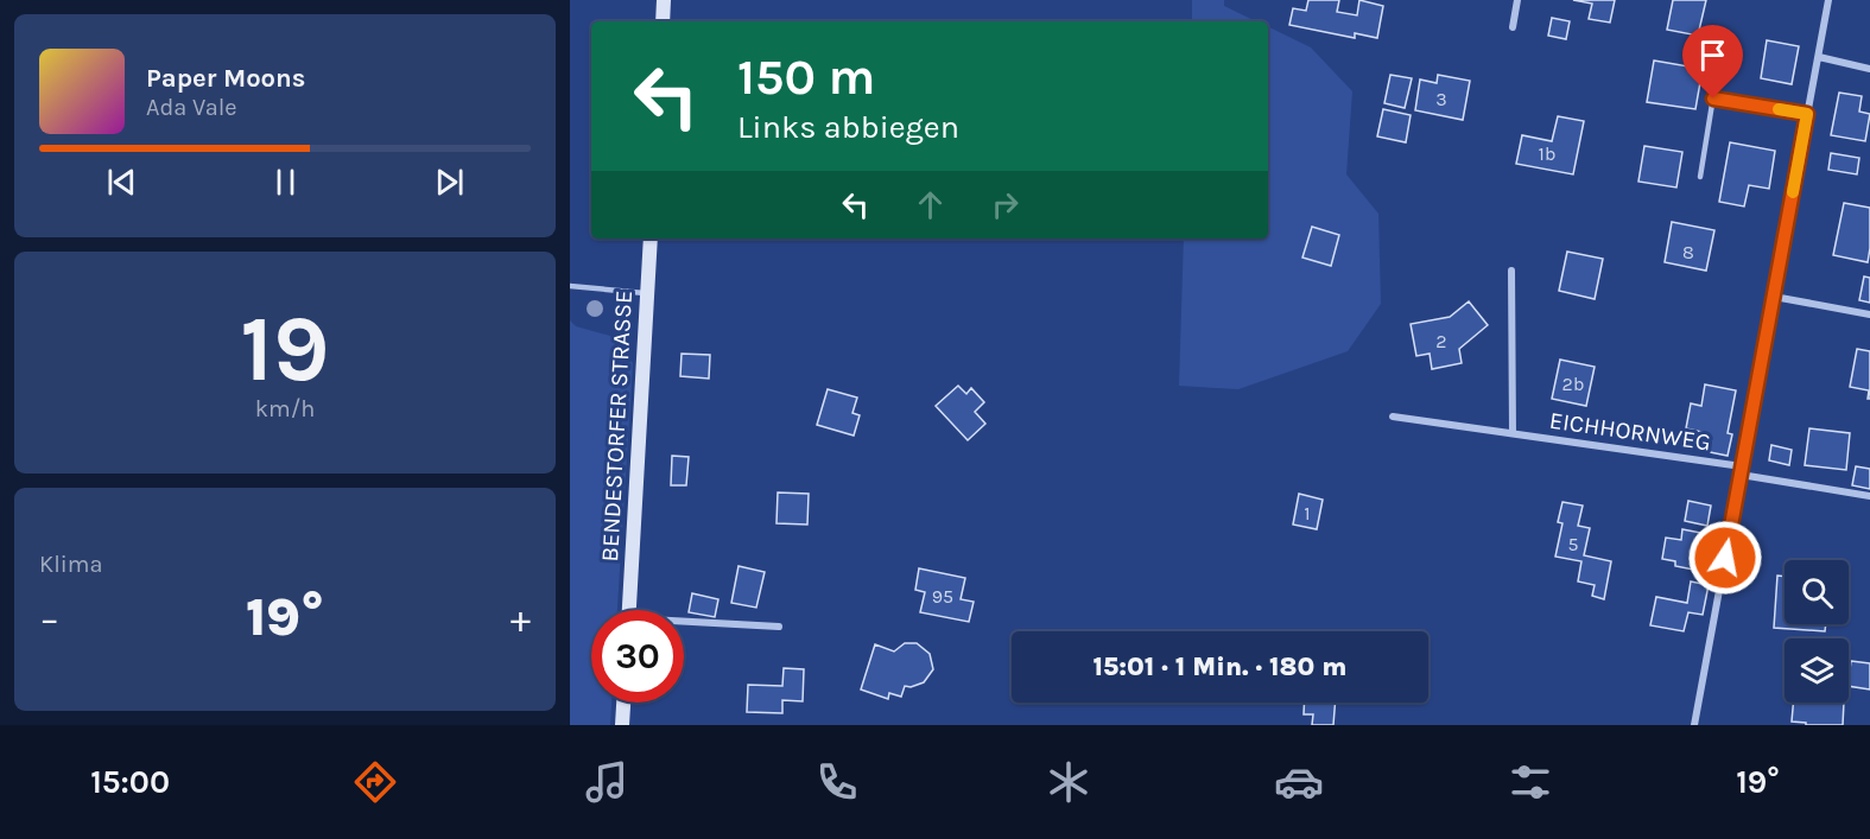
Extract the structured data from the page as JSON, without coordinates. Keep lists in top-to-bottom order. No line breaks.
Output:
{"streets":{"street":["BENDESTORFER STRASSE","EICHHORNWEG"]},"house_numbers":["3","1b","8","2","2b","1","5","95"],"page":{"turn":["150 m","Links abbiegen"],"song":["Paper Moons","Ada Vale"],"tile":[["19","km/h"],"Klima"],"heat":["−","19°","+"],"limit":"30","trip":"15:01 · 1 Min. · 180 m","tabs":["15:00","19°"]}}
